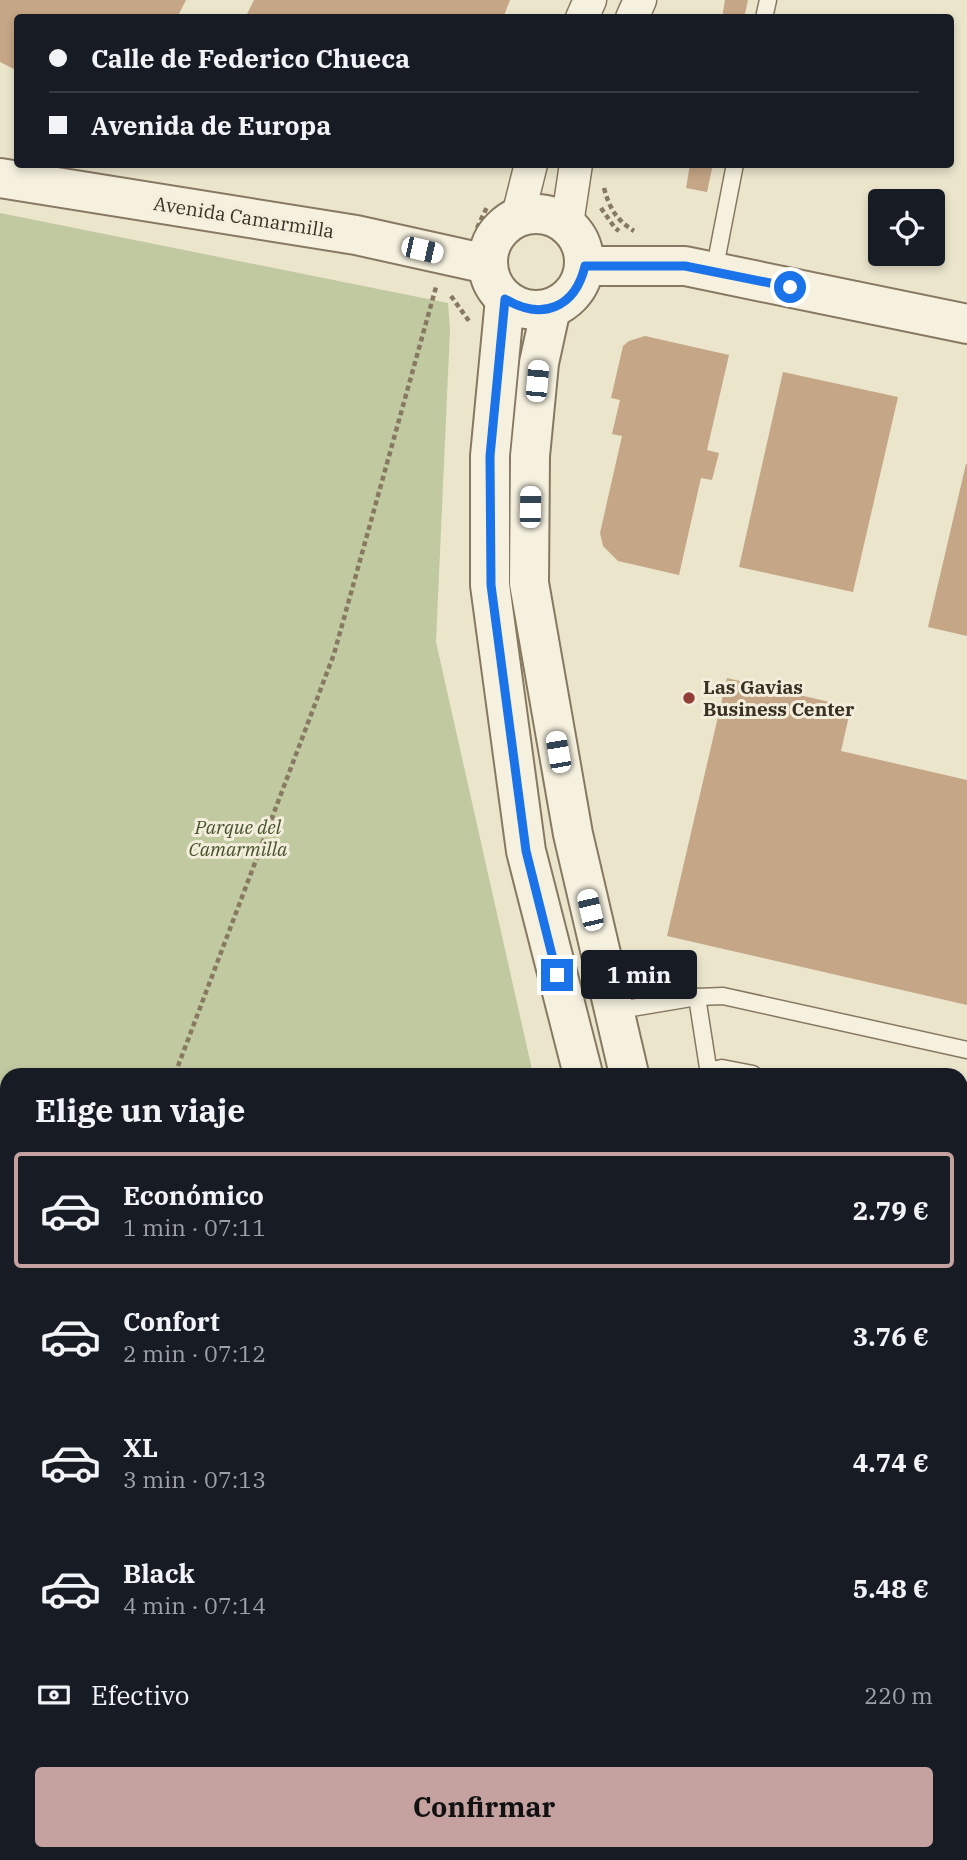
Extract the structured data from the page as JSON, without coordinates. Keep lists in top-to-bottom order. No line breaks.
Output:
{"streets":{"street":["Avenida Camarmilla"]},"parks":["Parque del Camarmilla"],"places":["Las Gavias Business Center"],"page":{"banner":["Calle de Federico Chueca","Avenida de Europa"],"bubble":"1 min","heading":"Elige un viaje","list":[{"name":"Económico","note":"1 min · 07:11","value":"2.79 €"},{"name":"Confort","note":"2 min · 07:12","value":"3.76 €"},{"name":"XL","note":"3 min · 07:13","value":"4.74 €"},{"name":"Black","note":"4 min · 07:14","value":"5.48 €"}],"pay":["Efectivo","220 m"],"buttons":"Confirmar"}}
